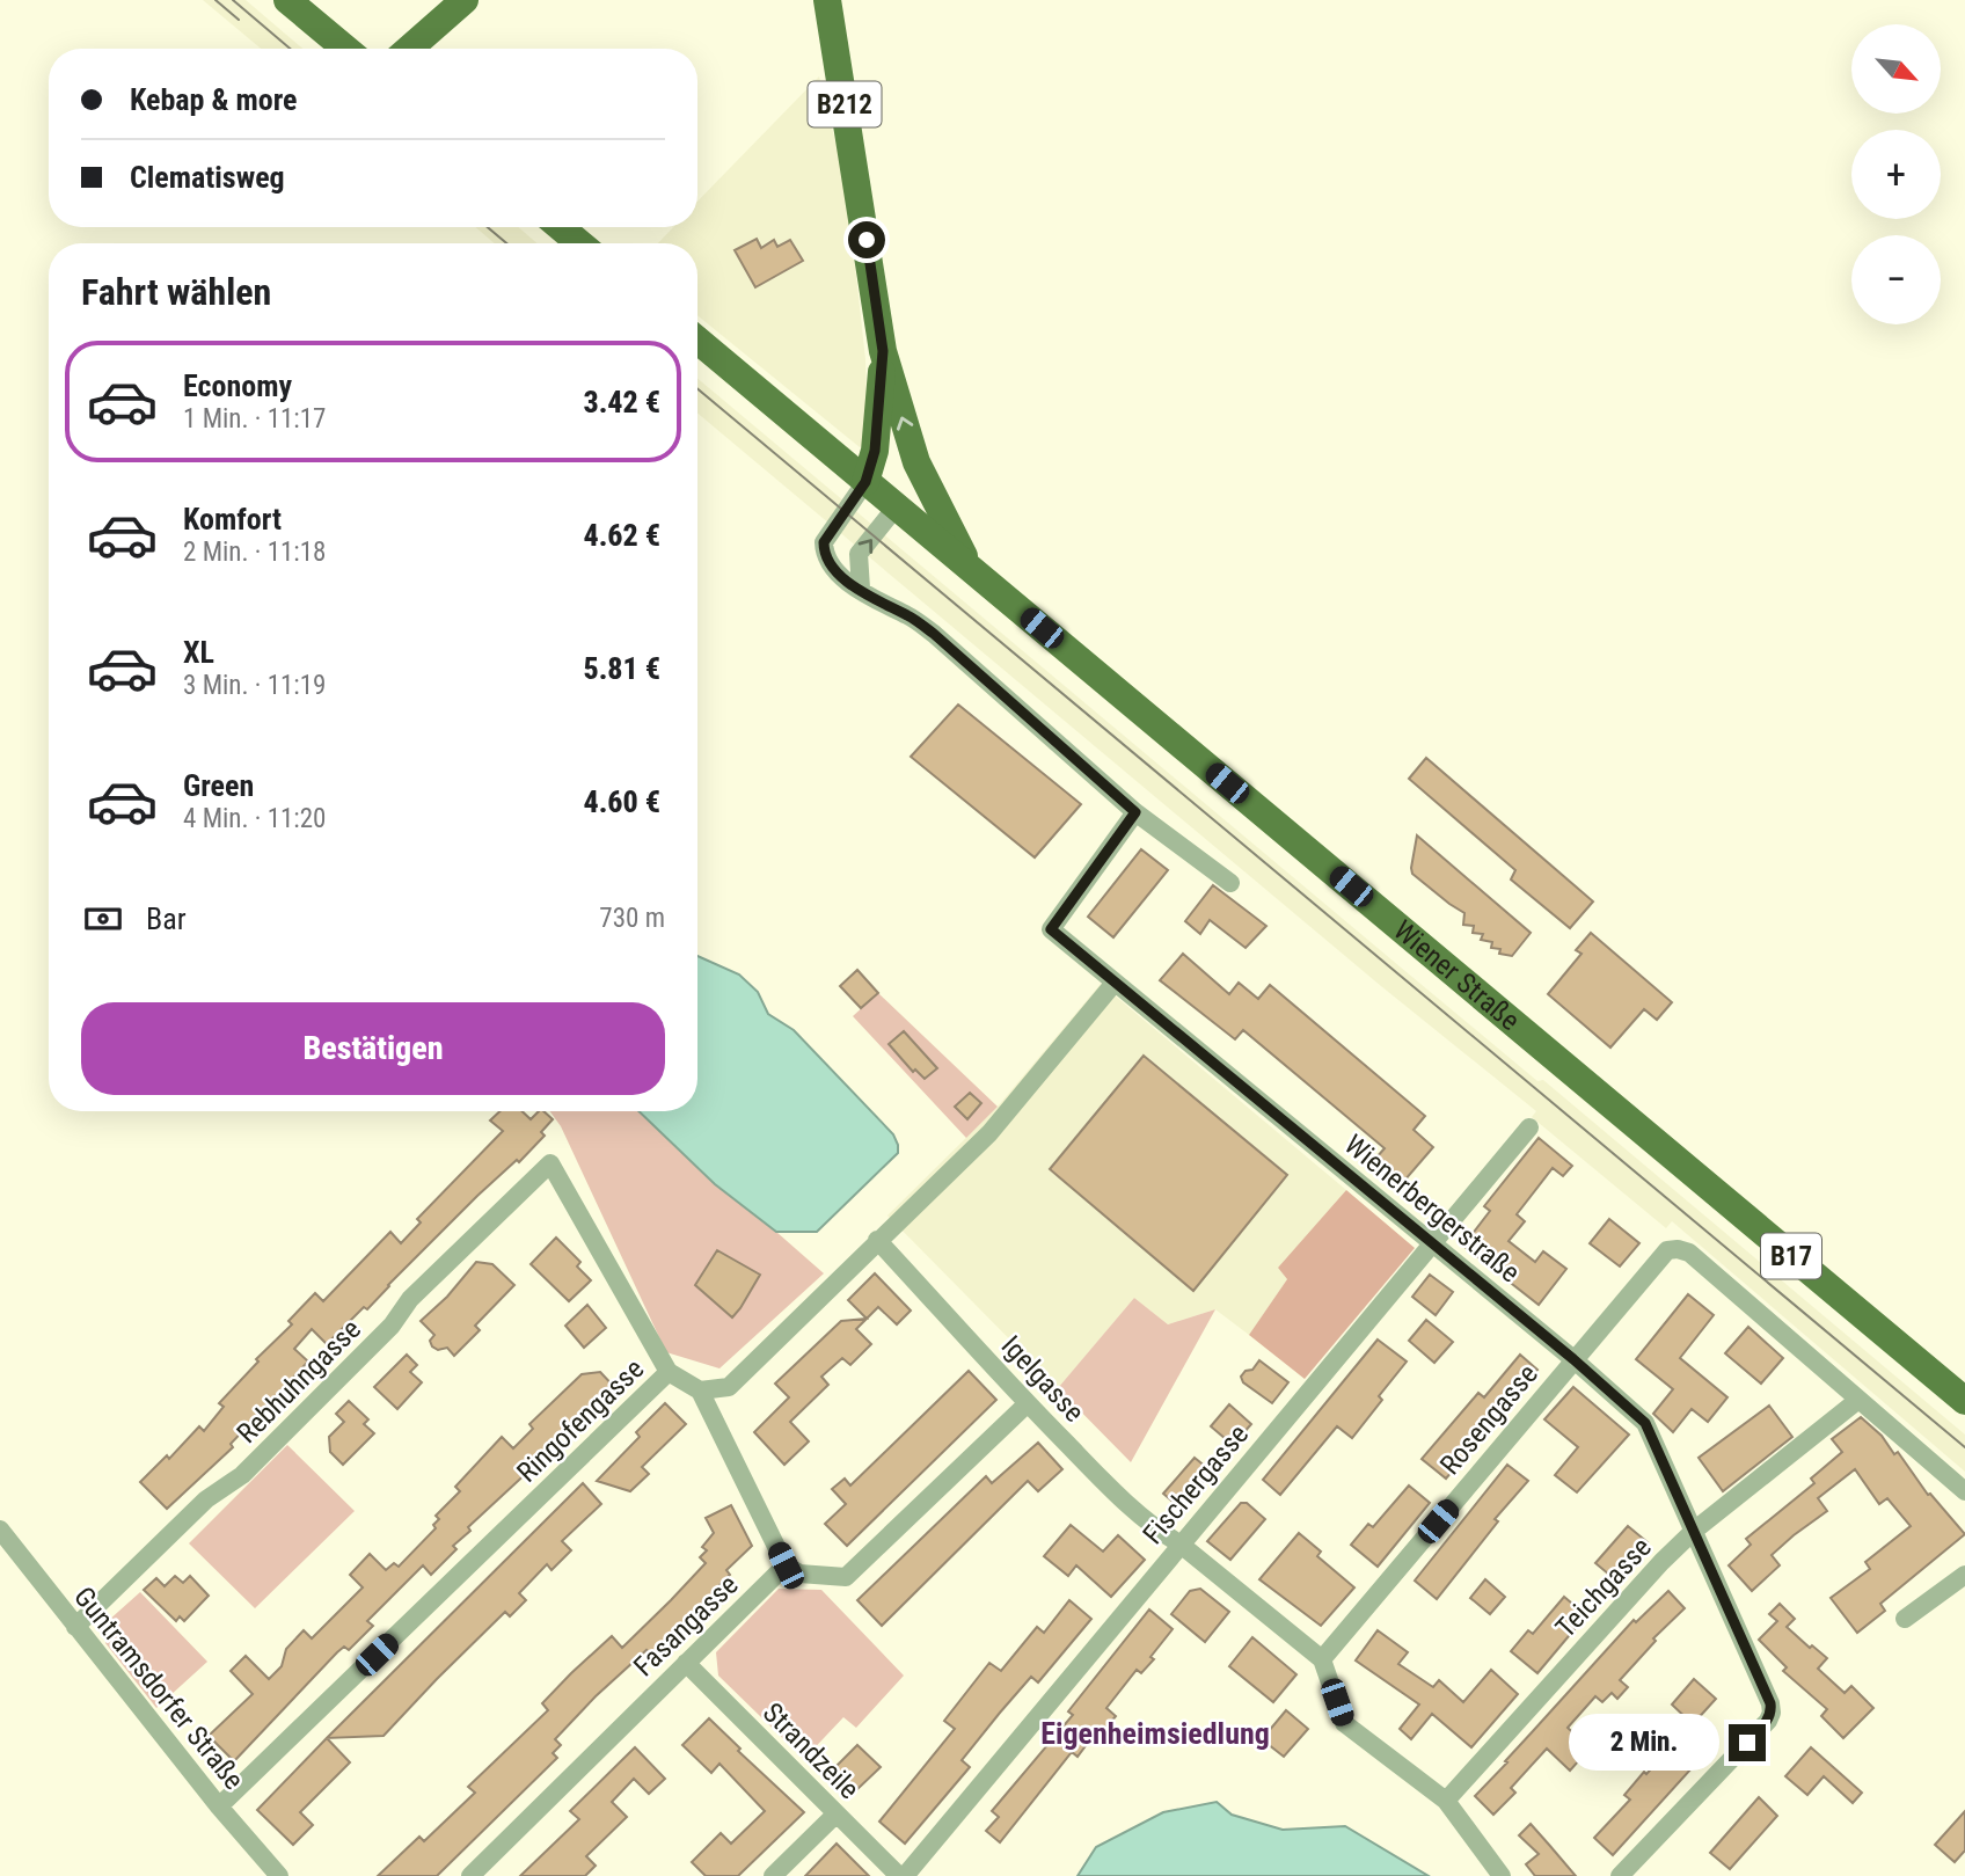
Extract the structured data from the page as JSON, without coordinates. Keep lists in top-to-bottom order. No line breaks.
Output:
{"streets":{"main road":["B212","Wiener Straße","B17"],"street":["Wienerbergerstraße","Igelgasse","Rebhuhngasse","Rosengasse","Ringofengasse","Fischergasse","Teichgasse","Fasangasse","Guntramsdorfer Straße","Strandzeile"]},"crossings":[["B212","Wiener Straße"],["Wienerbergerstraße","Rosengasse"],["Wienerbergerstraße","Fischergasse"],["Wienerbergerstraße","Teichgasse"],["Igelgasse","Rosengasse"],["Igelgasse","Fischergasse"],["Rebhuhngasse","Ringofengasse"],["Rebhuhngasse","Guntramsdorfer Straße"],["Rosengasse","Teichgasse"],["Ringofengasse","Guntramsdorfer Straße"],["Fischergasse","Strandzeile"],["Fasangasse","Strandzeile"]],"districts":["Eigenheimsiedlung"],"north":"bottom right","page":{"map_buttons":["+","−"],"banner":["Kebap & more","Clematisweg"],"heading":"Fahrt wählen","list":[{"name":"Economy","note":"1 Min. · 11:17","value":"3.42 €"},{"name":"Komfort","note":"2 Min. · 11:18","value":"4.62 €"},{"name":"XL","note":"3 Min. · 11:19","value":"5.81 €"},{"name":"Green","note":"4 Min. · 11:20","value":"4.60 €"}],"pay":["Bar","730 m"],"buttons":"Bestätigen","bubble":"2 Min."}}
